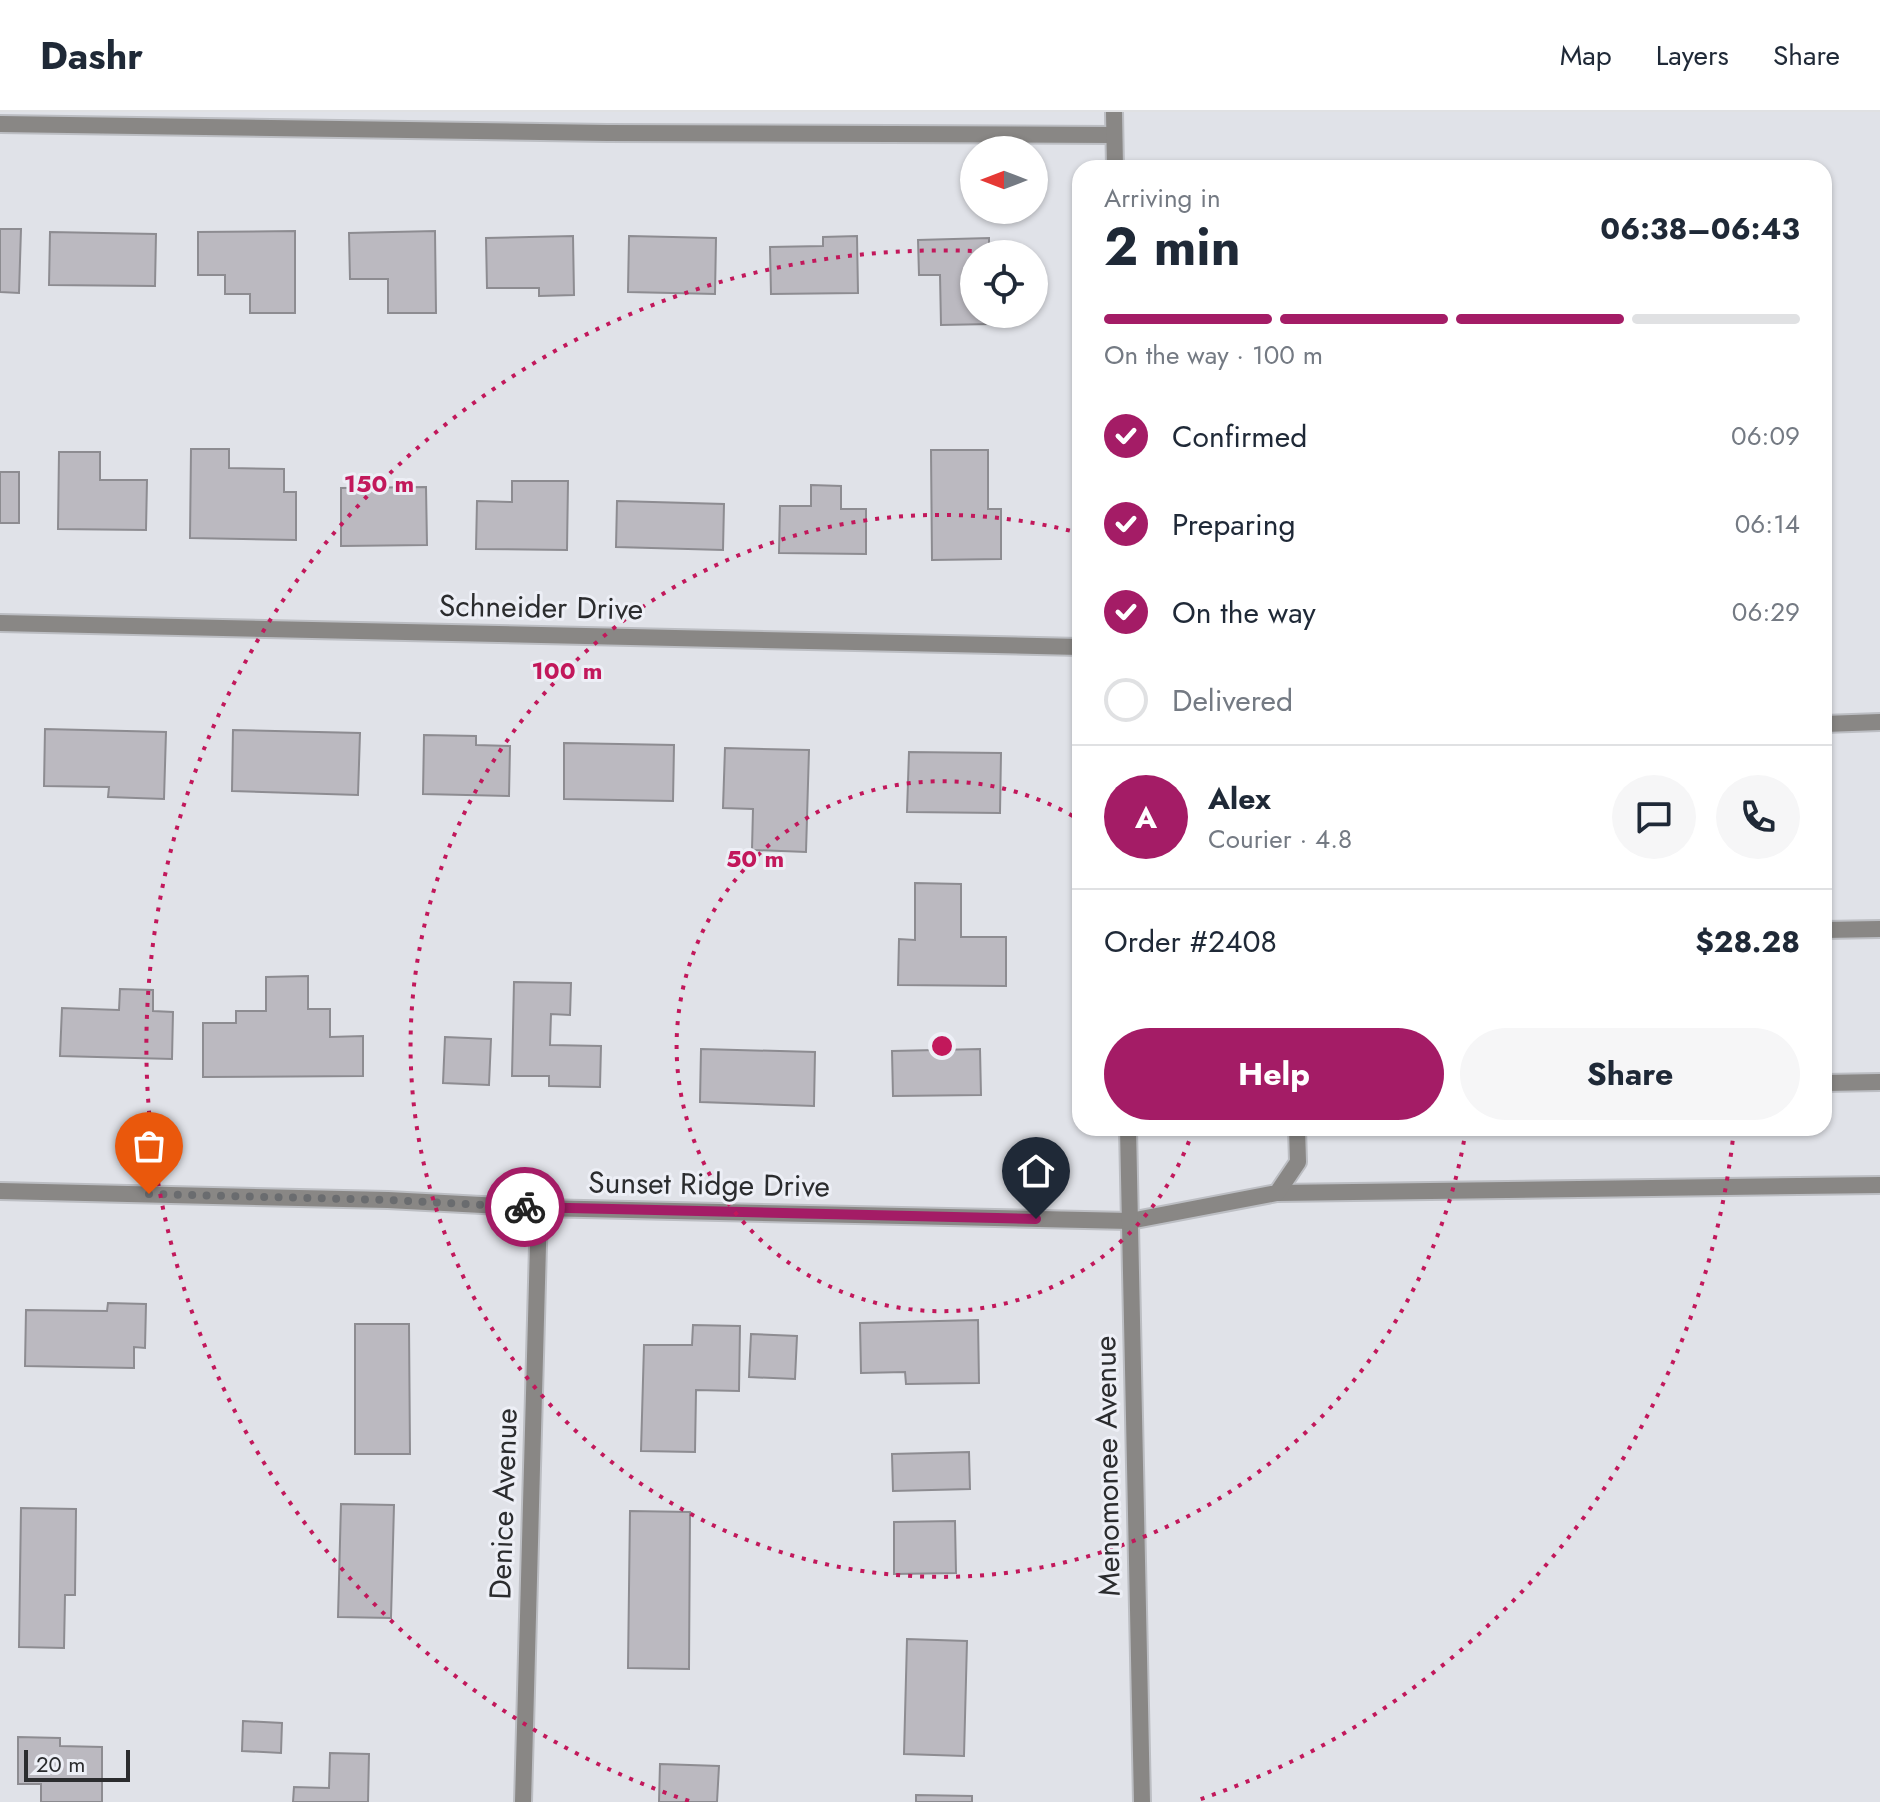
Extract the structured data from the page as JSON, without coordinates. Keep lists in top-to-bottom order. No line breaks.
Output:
{"streets":{"street":["Schneider Drive","Sunset Ridge Drive","Menomonee Avenue","Denice Avenue"]},"crossings":[["Sunset Ridge Drive","Menomonee Avenue"],["Sunset Ridge Drive","Denice Avenue"]],"scale_bar":"20 m","north":"left","page":{"header":"Dashr","nav":["Map","Layers","Share"],"heading":["2 min","Arriving in","06:38–06:43"],"panel":["Alex","Courier · 4.8","Order #2408","$28.28"],"bar":"On the way · 100 m","list":[["Confirmed","06:09"],["Preparing","06:14"],["On the way","06:29"],"Delivered"],"round":"A","buttons":["Help","Share"],"scale":"20 m"},"rings":["150 m","100 m","50 m"]}
